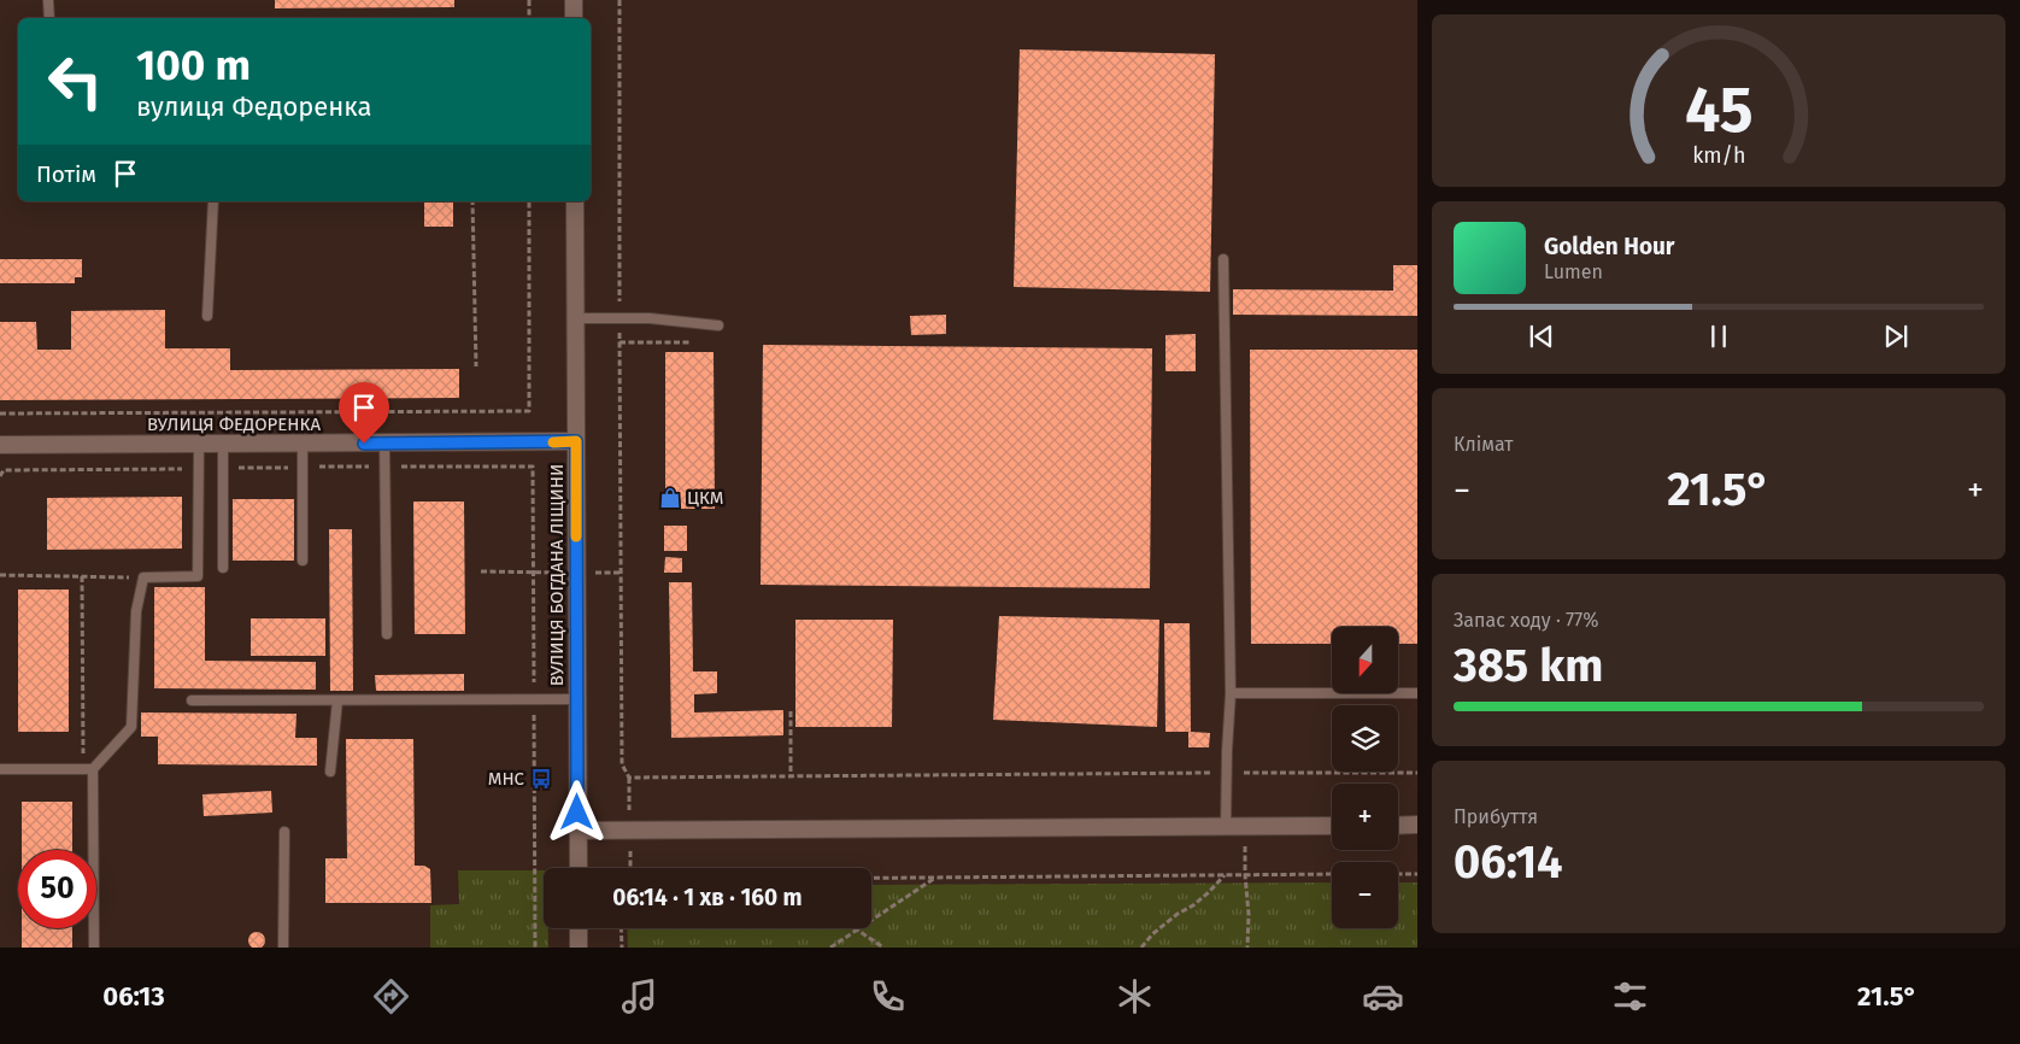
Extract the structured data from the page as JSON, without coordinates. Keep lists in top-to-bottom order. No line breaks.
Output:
{"streets":{"street":["ВУЛИЦЯ ФЕДОРЕНКА","ВУЛИЦЯ БОГДАНА ЛІЩИНИ"]},"crossings":[["ВУЛИЦЯ ФЕДОРЕНКА","ВУЛИЦЯ БОГДАНА ЛІЩИНИ"]],"places":{"shop":["ЦКМ"],"bus stop":["МНС"]},"north":"bottom","page":{"turn":["100 m","вулиця Федоренка"],"then":"Потім","song":["Golden Hour","Lumen"],"tile":["Клімат",["Запас ходу · 77%","385 km"],["Прибуття","06:14"]],"heat":["−","21.5°","+"],"map_buttons":["+","−"],"limit":"50","trip":"06:14 · 1 хв · 160 m","tabs":["06:13","21.5°"],"gauge":["45","km/h"]}}
